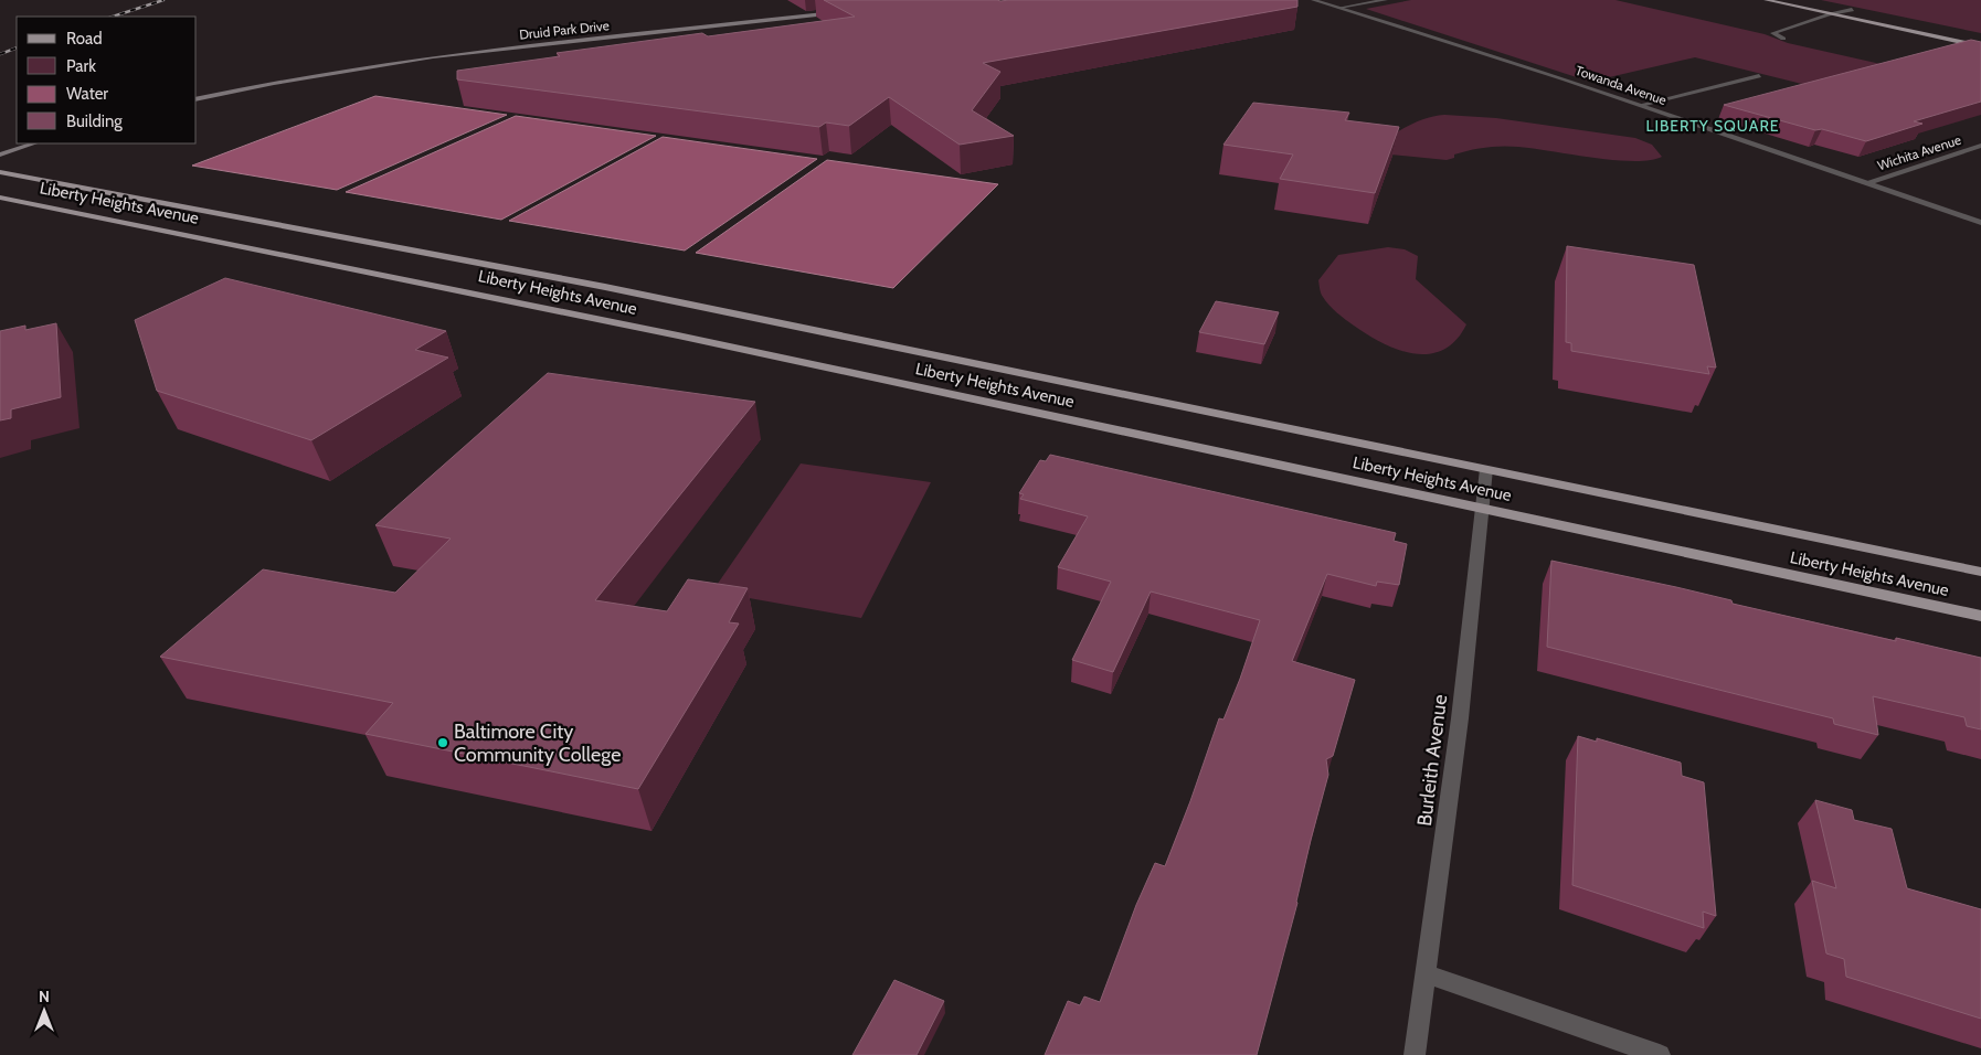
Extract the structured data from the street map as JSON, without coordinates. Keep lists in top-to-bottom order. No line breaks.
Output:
{"streets":{"main road":["Druid Park Drive","Liberty Heights Avenue"],"street":["Towanda Avenue","Wichita Avenue","Burleith Avenue"]},"crossings":[["Towanda Avenue","Wichita Avenue"],["Liberty Heights Avenue","Burleith Avenue"]],"districts":["LIBERTY SQUARE"],"places":["Baltimore City Community College"],"legend":["Road","Park","Water","Building"],"north":"top"}
